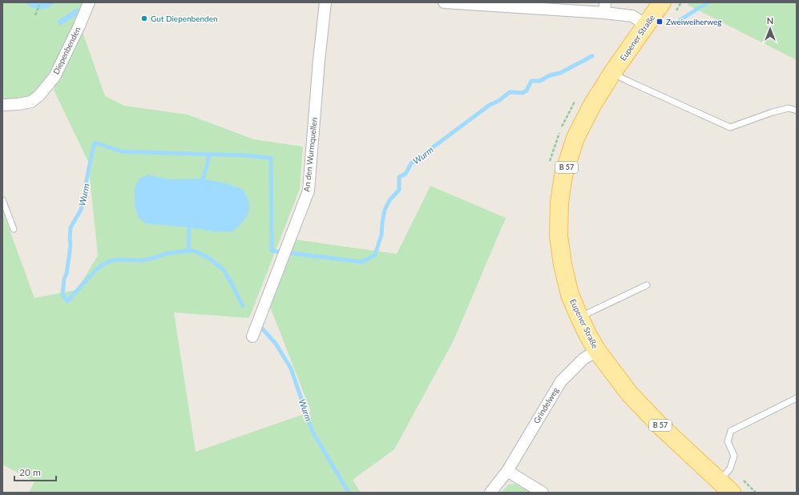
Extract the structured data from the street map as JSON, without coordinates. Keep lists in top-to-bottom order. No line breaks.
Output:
{"streets":{"main road":["Eupener Straße","B 57"],"street":["Diepenbenden","An den Wurmquellen","Grindelweg"]},"crossings":[["Eupener Straße","Grindelweg"]],"water":["Wurm"],"places":{"other":["Gut Diepenbenden"],"transit":["Zweiweiherweg"]},"scale_bar":"20 m","north":"top"}
